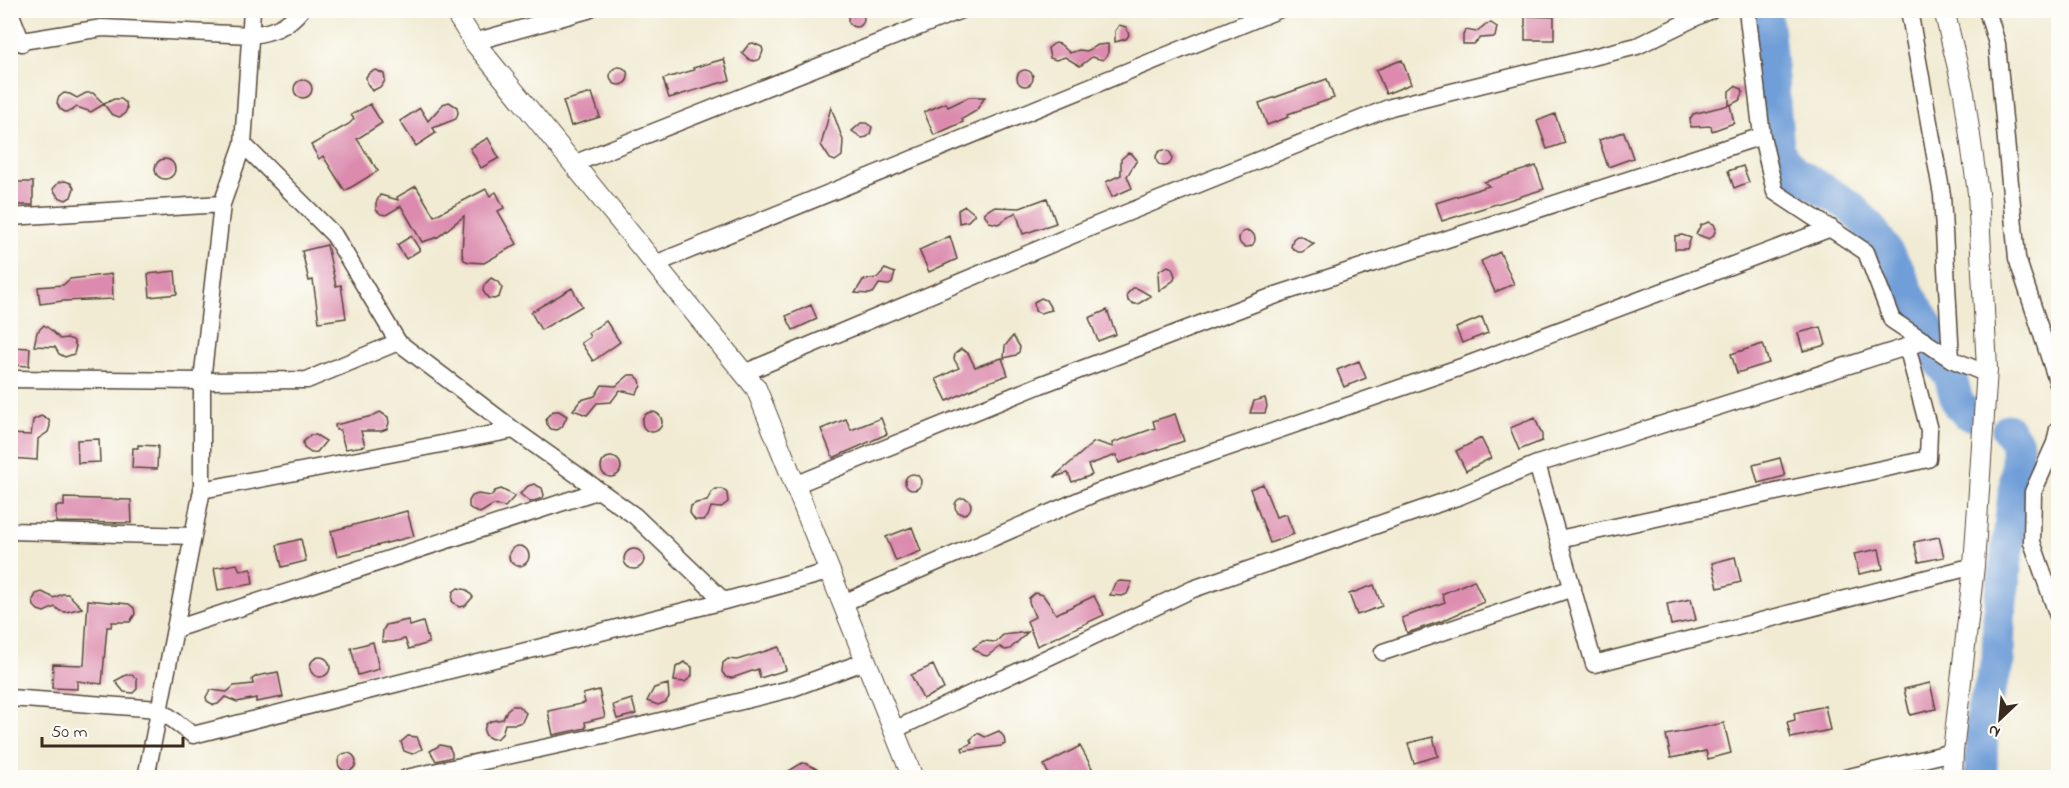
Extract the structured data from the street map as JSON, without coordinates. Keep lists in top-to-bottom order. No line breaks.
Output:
{"scale_bar":"50 m","north":"bottom left"}
